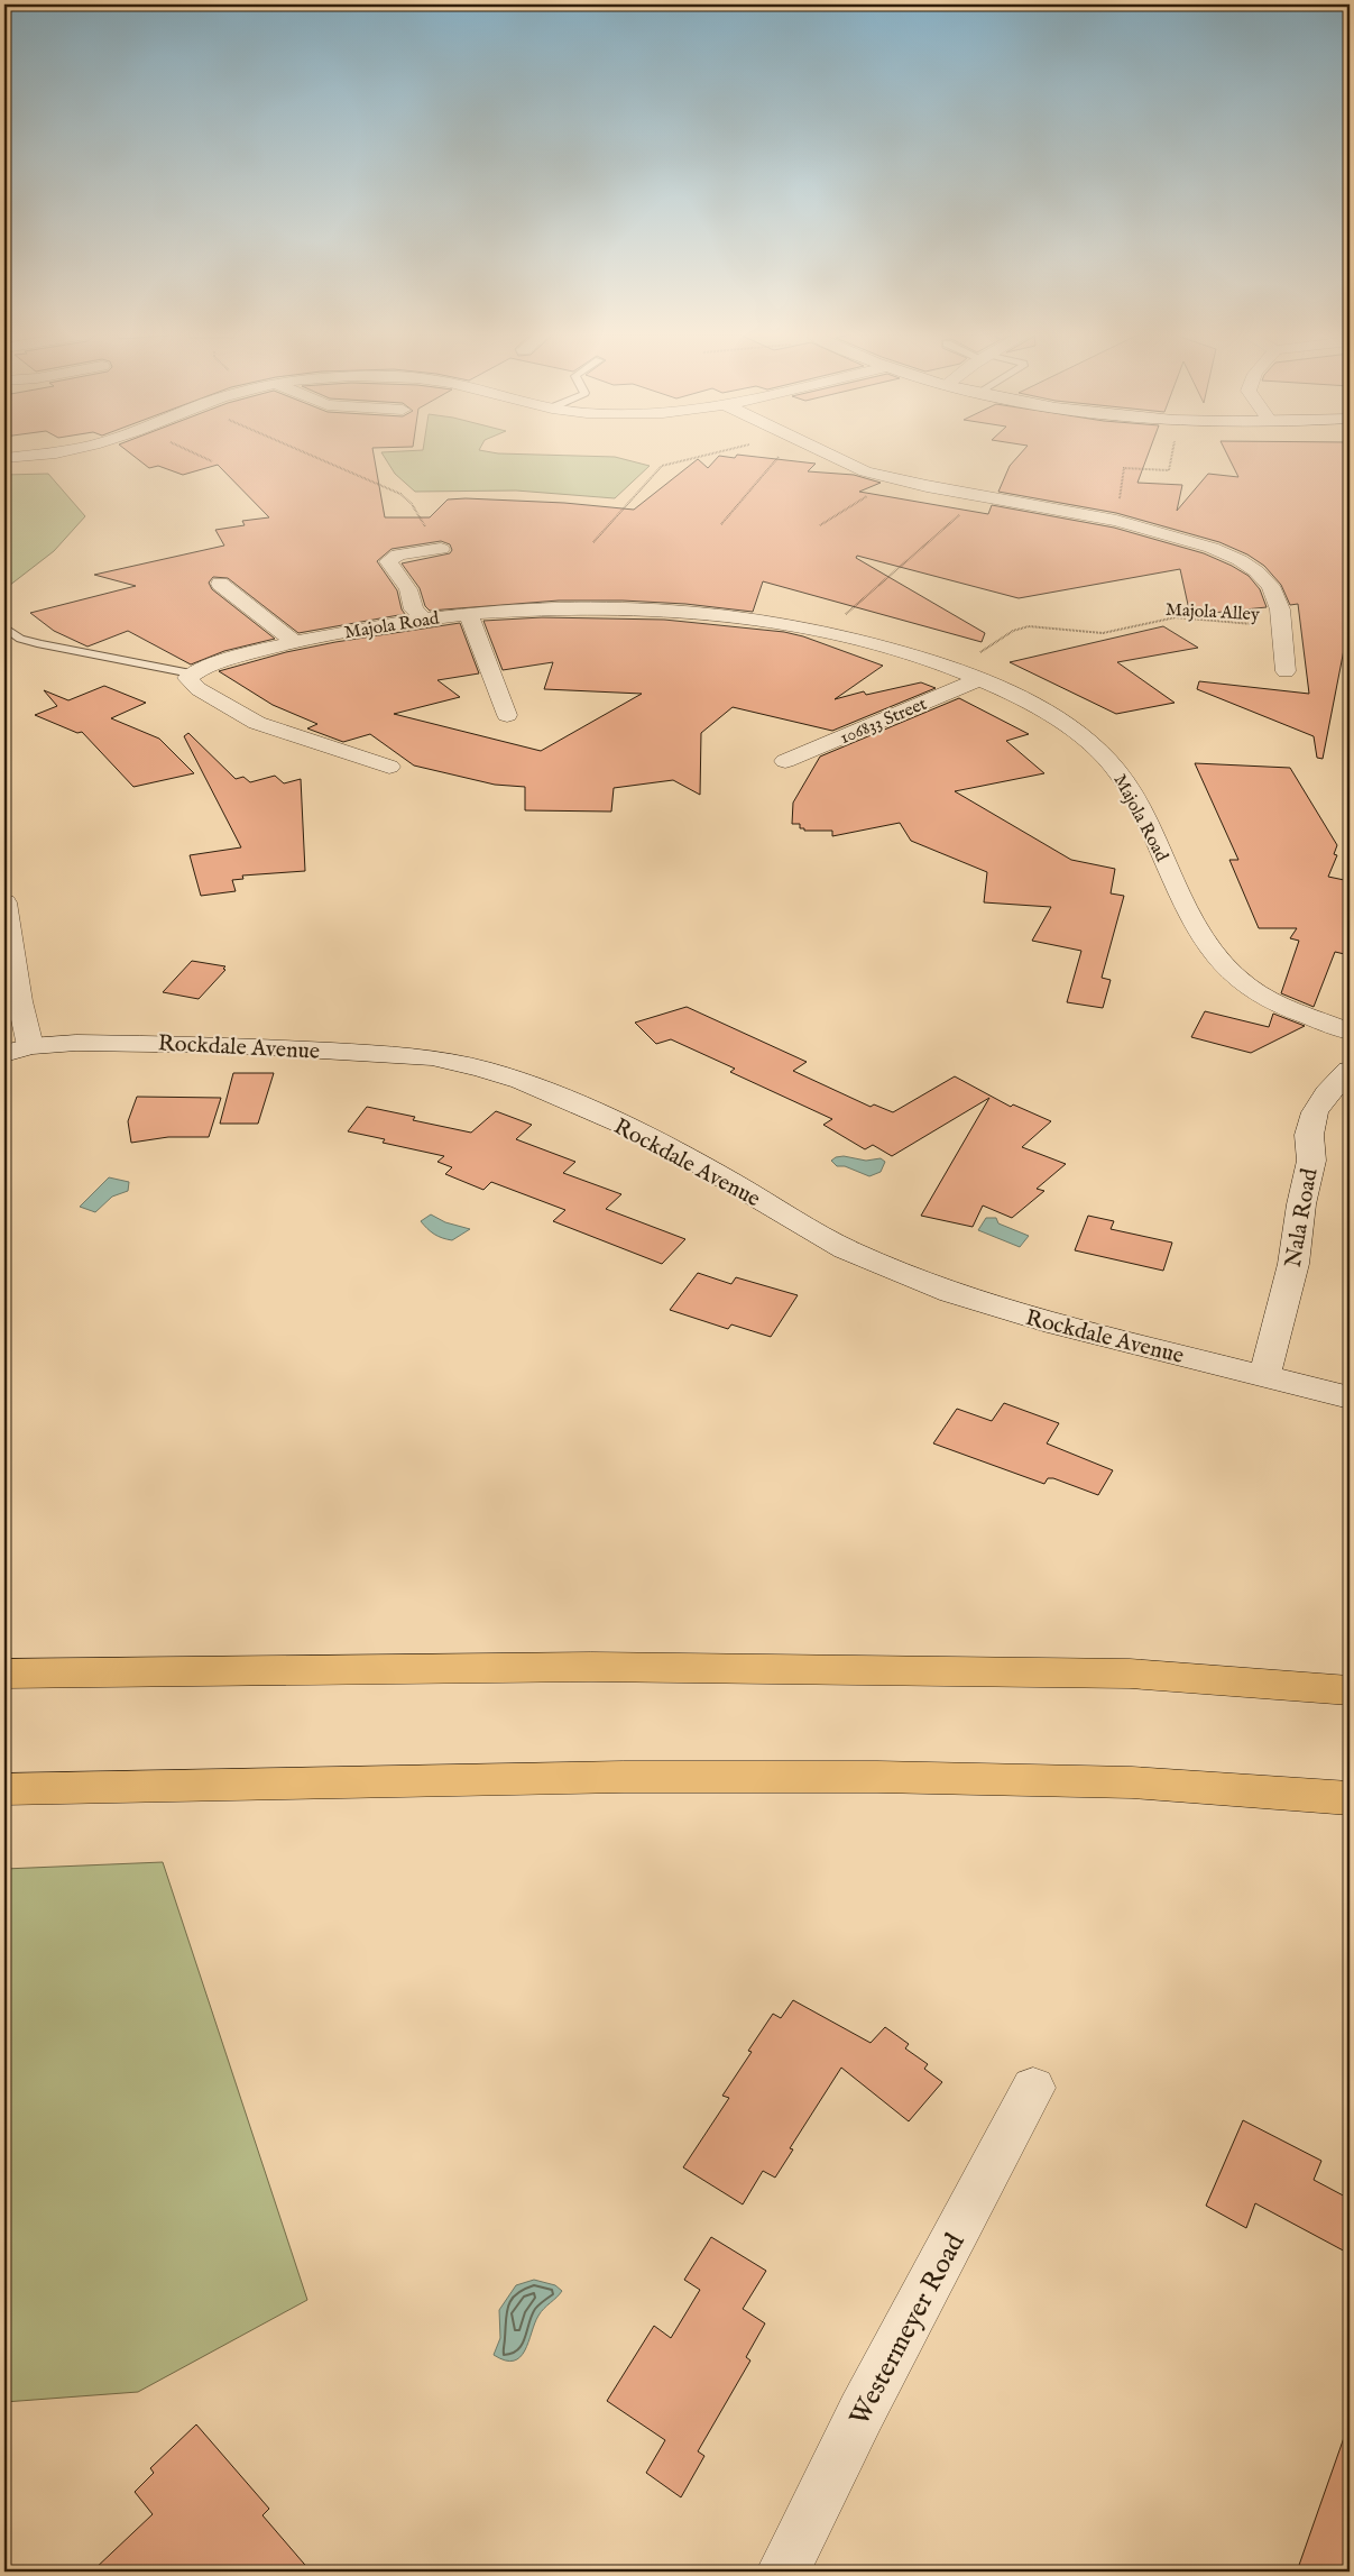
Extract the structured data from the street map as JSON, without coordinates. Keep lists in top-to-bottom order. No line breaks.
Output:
{"streets":{"street":["Majola Road","106833 Street","Rockdale Avenue","Nala Road","Westermeyer Road"],"path":["Majola Alley"]},"crossings":[["Majola Alley","Majola Road"],["Majola Road","106833 Street"],["Rockdale Avenue","Nala Road"]]}
